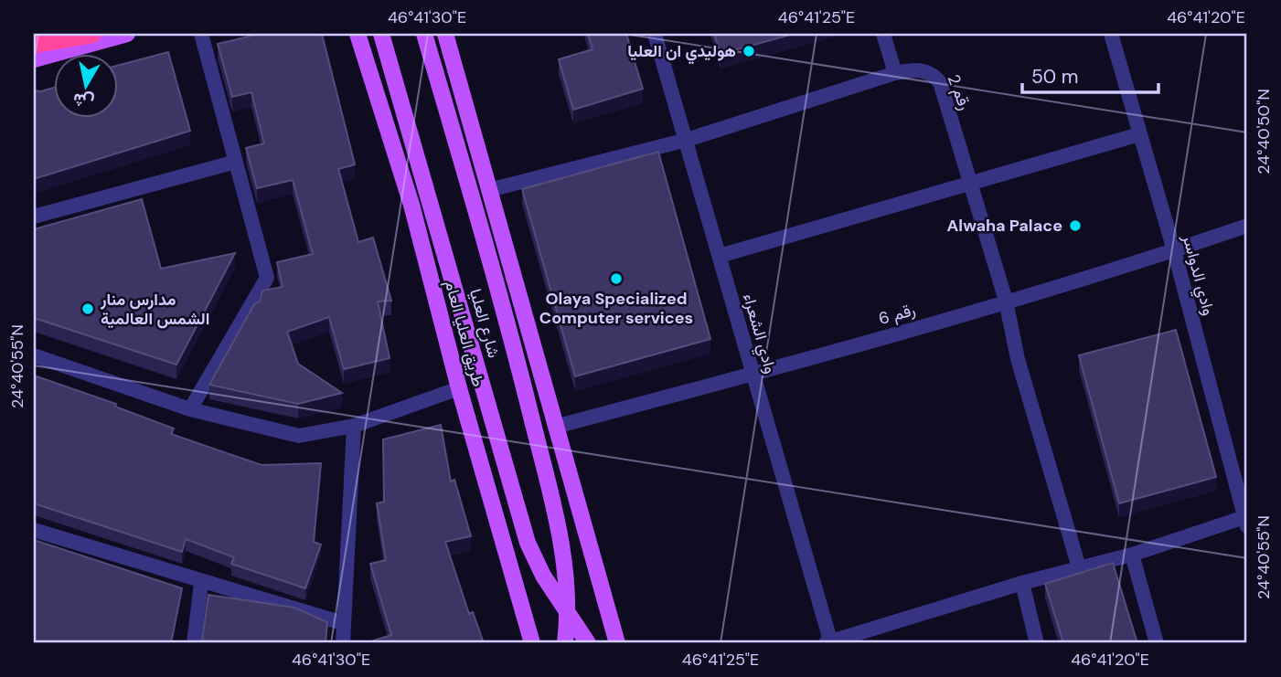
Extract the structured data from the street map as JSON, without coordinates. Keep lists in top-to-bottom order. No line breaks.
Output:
{"streets":{"main road":["شارع العليا","طريق العليا العام"],"street":["رقم 2","وادي الدواسر","رقم 6","وادي الشعراء"]},"crossings":[["رقم 2","رقم 6"],["رقم 2","وادي الشعراء"],["وادي الدواسر","رقم 6"],["رقم 6","وادي الشعراء"]],"places":["هوليدي ان العليا","Alwaha Palace","Olaya Specialized Computer services","مدارس منار الشمس العالمية"],"scale_bar":"50 m","north":"bottom","coordinates":["46°41'30\"E","46°41'25\"E","46°41'20\"E","24°40'50\"N","24°40'55\"N"]}
